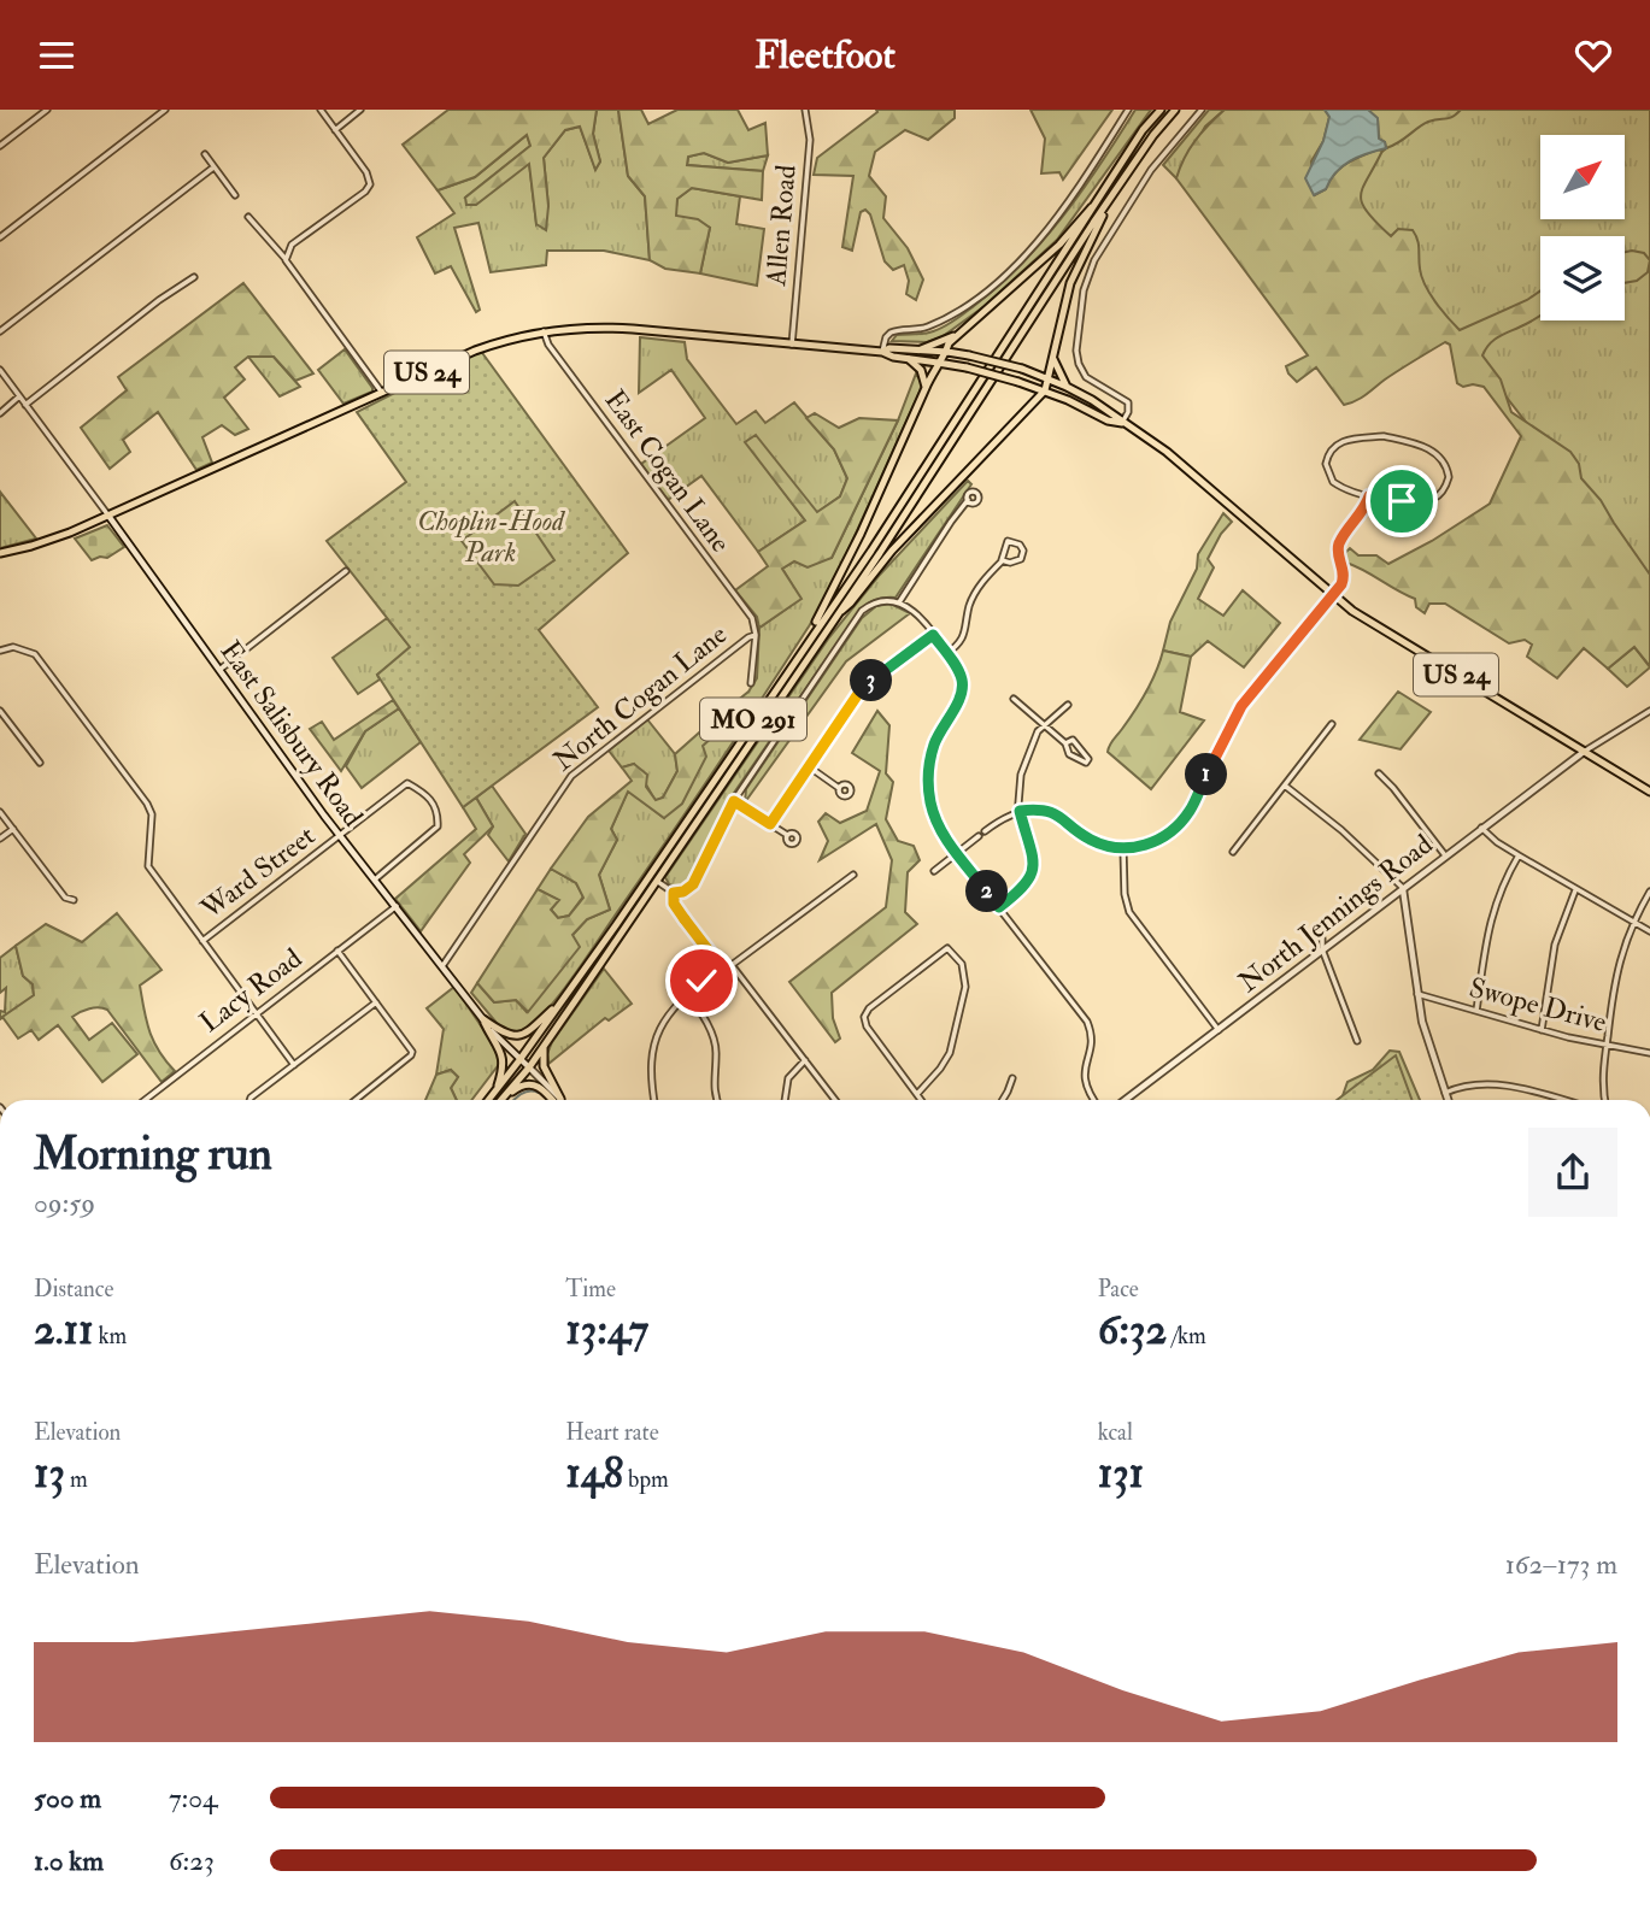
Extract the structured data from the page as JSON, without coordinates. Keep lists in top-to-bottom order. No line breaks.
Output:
{"streets":{"main road":["US 24","MO 291"],"street":["Allen Road","East Cogan Lane","North Cogan Lane","East Salisbury Road","Ward Street","North Jennings Road","Lacy Road","Swope Drive"]},"crossings":[["Allen Road","US 24"],["US 24","East Cogan Lane"],["US 24","East Salisbury Road"],["US 24","North Jennings Road"],["East Cogan Lane","North Cogan Lane"],["North Cogan Lane","East Salisbury Road"],["MO 291","East Salisbury Road"],["East Salisbury Road","Ward Street"],["East Salisbury Road","Lacy Road"]],"parks":["Choplin-Hood Park"],"north":"top right","page":{"header":"Fleetfoot","pins":["3","1","2"],"heading":["Morning run","09:59"],"stats":[["Distance","2.11 km"],["Time","13:47"],["Pace","6:32 /km"],["Elevation","13 m"],["Heart rate","148 bpm"],["kcal","131"]],"chart":["Elevation","162–173 m"],"list":[{"name":"500 m","note":"7:04"},{"name":"1.0 km","note":"6:23"}]}}
